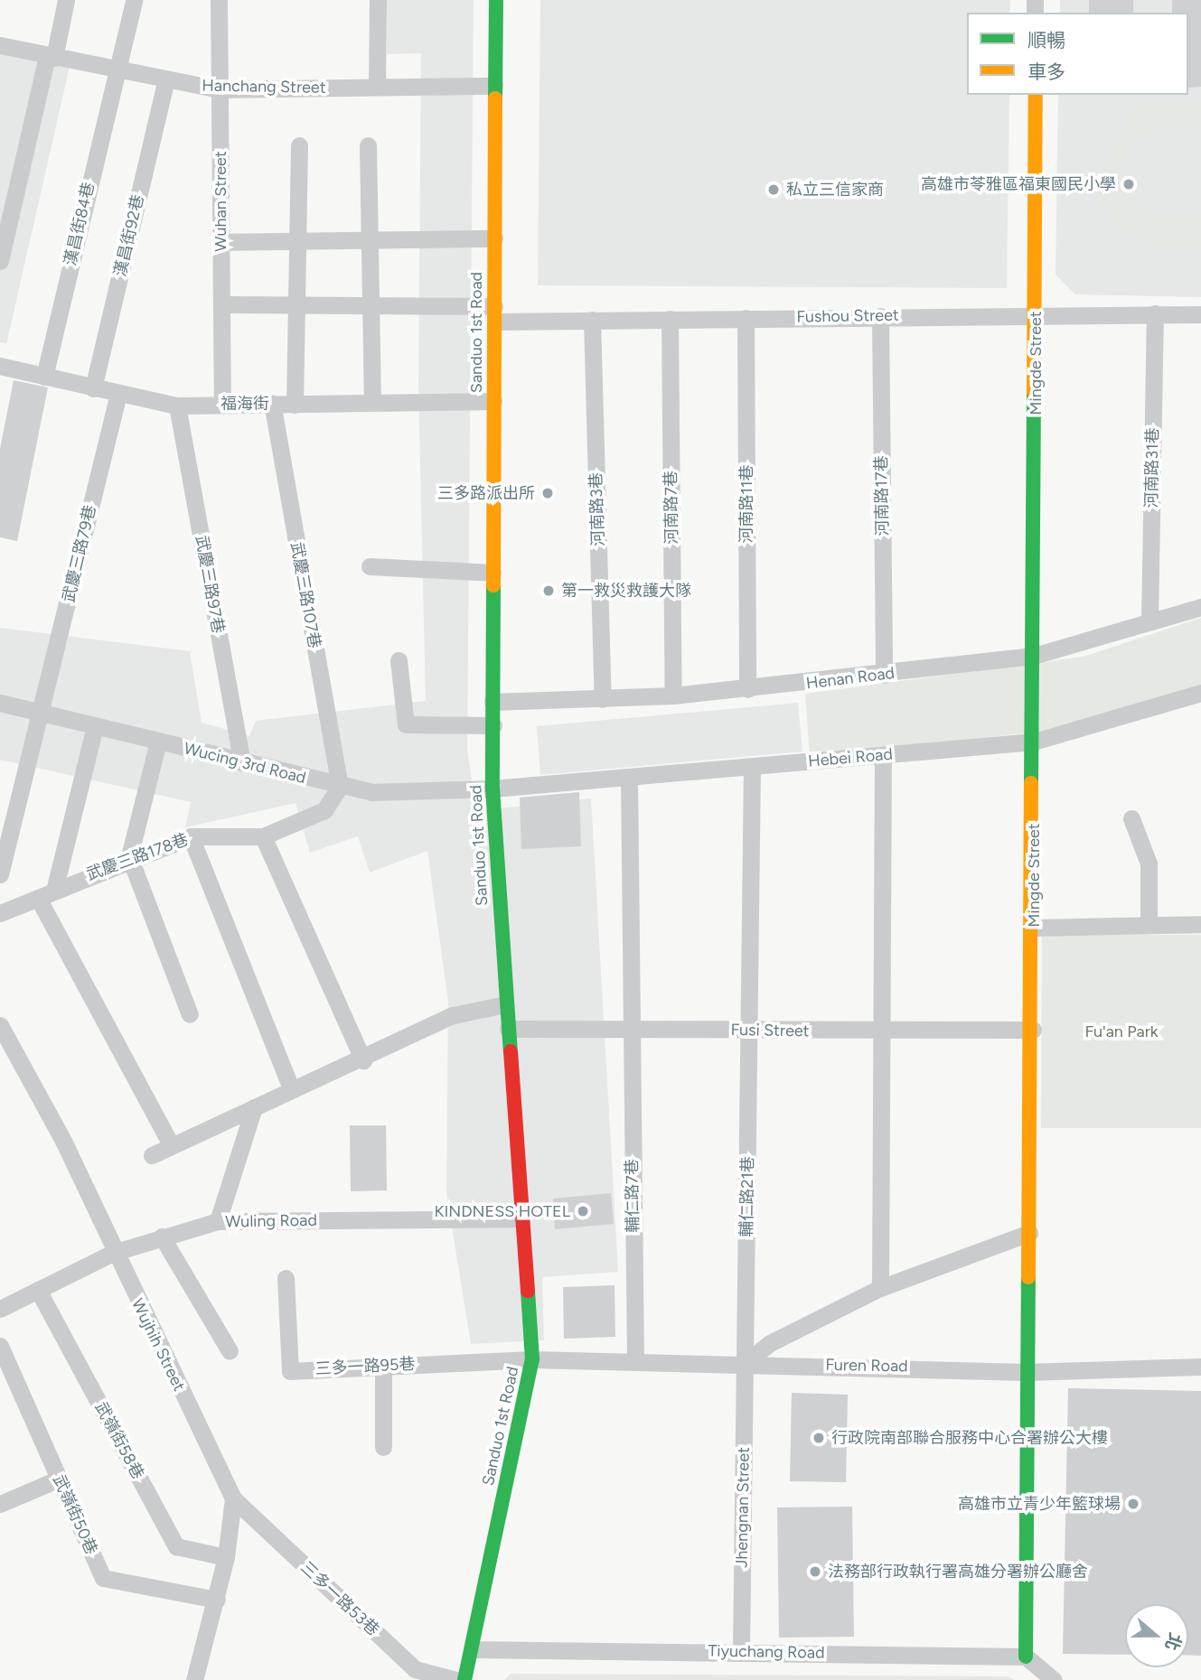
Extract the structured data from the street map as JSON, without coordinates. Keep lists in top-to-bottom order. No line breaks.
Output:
{"streets":{"street":["Hanchang Street","Wuhan Street","漢昌街84巷","漢昌街92巷","Fushou Street","Sanduo 1st Road","Mingde Street","福海街","河南路31巷","河南路17巷","河南路11巷","河南路7巷","河南路3巷","武慶三路79巷","武慶三路97巷","武慶三路107巷","Henan Road","Hebei Road","Wucing 3rd Road","武慶三路178巷","Fusi Street","輔仁路7巷","輔仁路21巷","Wuling Road","Wujhih Street","Furen Road","三多一路95巷","武嶺街58巷","Jhengnan Street","武嶺街50巷","三多一路53巷","Tiyuchang Road"]},"crossings":[["Hanchang Street","Wuhan Street"],["Hanchang Street","漢昌街84巷"],["Hanchang Street","漢昌街92巷"],["Hanchang Street","Sanduo 1st Road"],["Wuhan Street","Fushou Street"],["Wuhan Street","福海街"],["漢昌街84巷","福海街"],["漢昌街92巷","福海街"],["Fushou Street","Sanduo 1st Road"],["Fushou Street","Mingde Street"],["Fushou Street","河南路31巷"],["Fushou Street","河南路17巷"],["Fushou Street","河南路11巷"],["Fushou Street","河南路7巷"],["Fushou Street","河南路3巷"],["Sanduo 1st Road","福海街"],["Sanduo 1st Road","Henan Road"],["Sanduo 1st Road","Hebei Road"],["Sanduo 1st Road","Wucing 3rd Road"],["Sanduo 1st Road","Fusi Street"],["Sanduo 1st Road","Wuling Road"],["Sanduo 1st Road","Furen Road"],["Sanduo 1st Road","三多一路95巷"],["Sanduo 1st Road","Tiyuchang Road"],["Mingde Street","Henan Road"],["Mingde Street","Hebei Road"],["Mingde Street","Fusi Street"],["Mingde Street","Furen Road"],["Mingde Street","Tiyuchang Road"],["福海街","武慶三路79巷"],["福海街","武慶三路97巷"],["福海街","武慶三路107巷"],["河南路31巷","Henan Road"],["河南路17巷","Henan Road"],["河南路11巷","Henan Road"],["河南路7巷","Henan Road"],["河南路3巷","Henan Road"],["武慶三路79巷","Wucing 3rd Road"],["武慶三路97巷","Wucing 3rd Road"],["武慶三路107巷","Wucing 3rd Road"],["武慶三路107巷","武慶三路178巷"],["Hebei Road","Wucing 3rd Road"],["Hebei Road","輔仁路7巷"],["Hebei Road","輔仁路21巷"],["Wucing 3rd Road","武慶三路178巷"],["Fusi Street","輔仁路7巷"],["Fusi Street","輔仁路21巷"],["輔仁路7巷","Furen Road"],["輔仁路21巷","Furen Road"],["輔仁路21巷","Jhengnan Street"],["Wuling Road","Wujhih Street"],["Wuling Road","武嶺街58巷"],["Wujhih Street","三多一路53巷"],["Furen Road","三多一路95巷"],["Furen Road","Jhengnan Street"],["Jhengnan Street","Tiyuchang Road"]],"parks":["Fu'an Park"],"places":["高雄市苓雅區福東國民小學","私立三信家商","三多路派出所","第一救災救護大隊","KINDNESS HOTEL","行政院南部聯合服務中心合署辦公大樓","高雄市立青少年籃球場","法務部行政執行署高雄分署辦公廳舍"],"legend":["順暢","車多"],"north":"right"}
